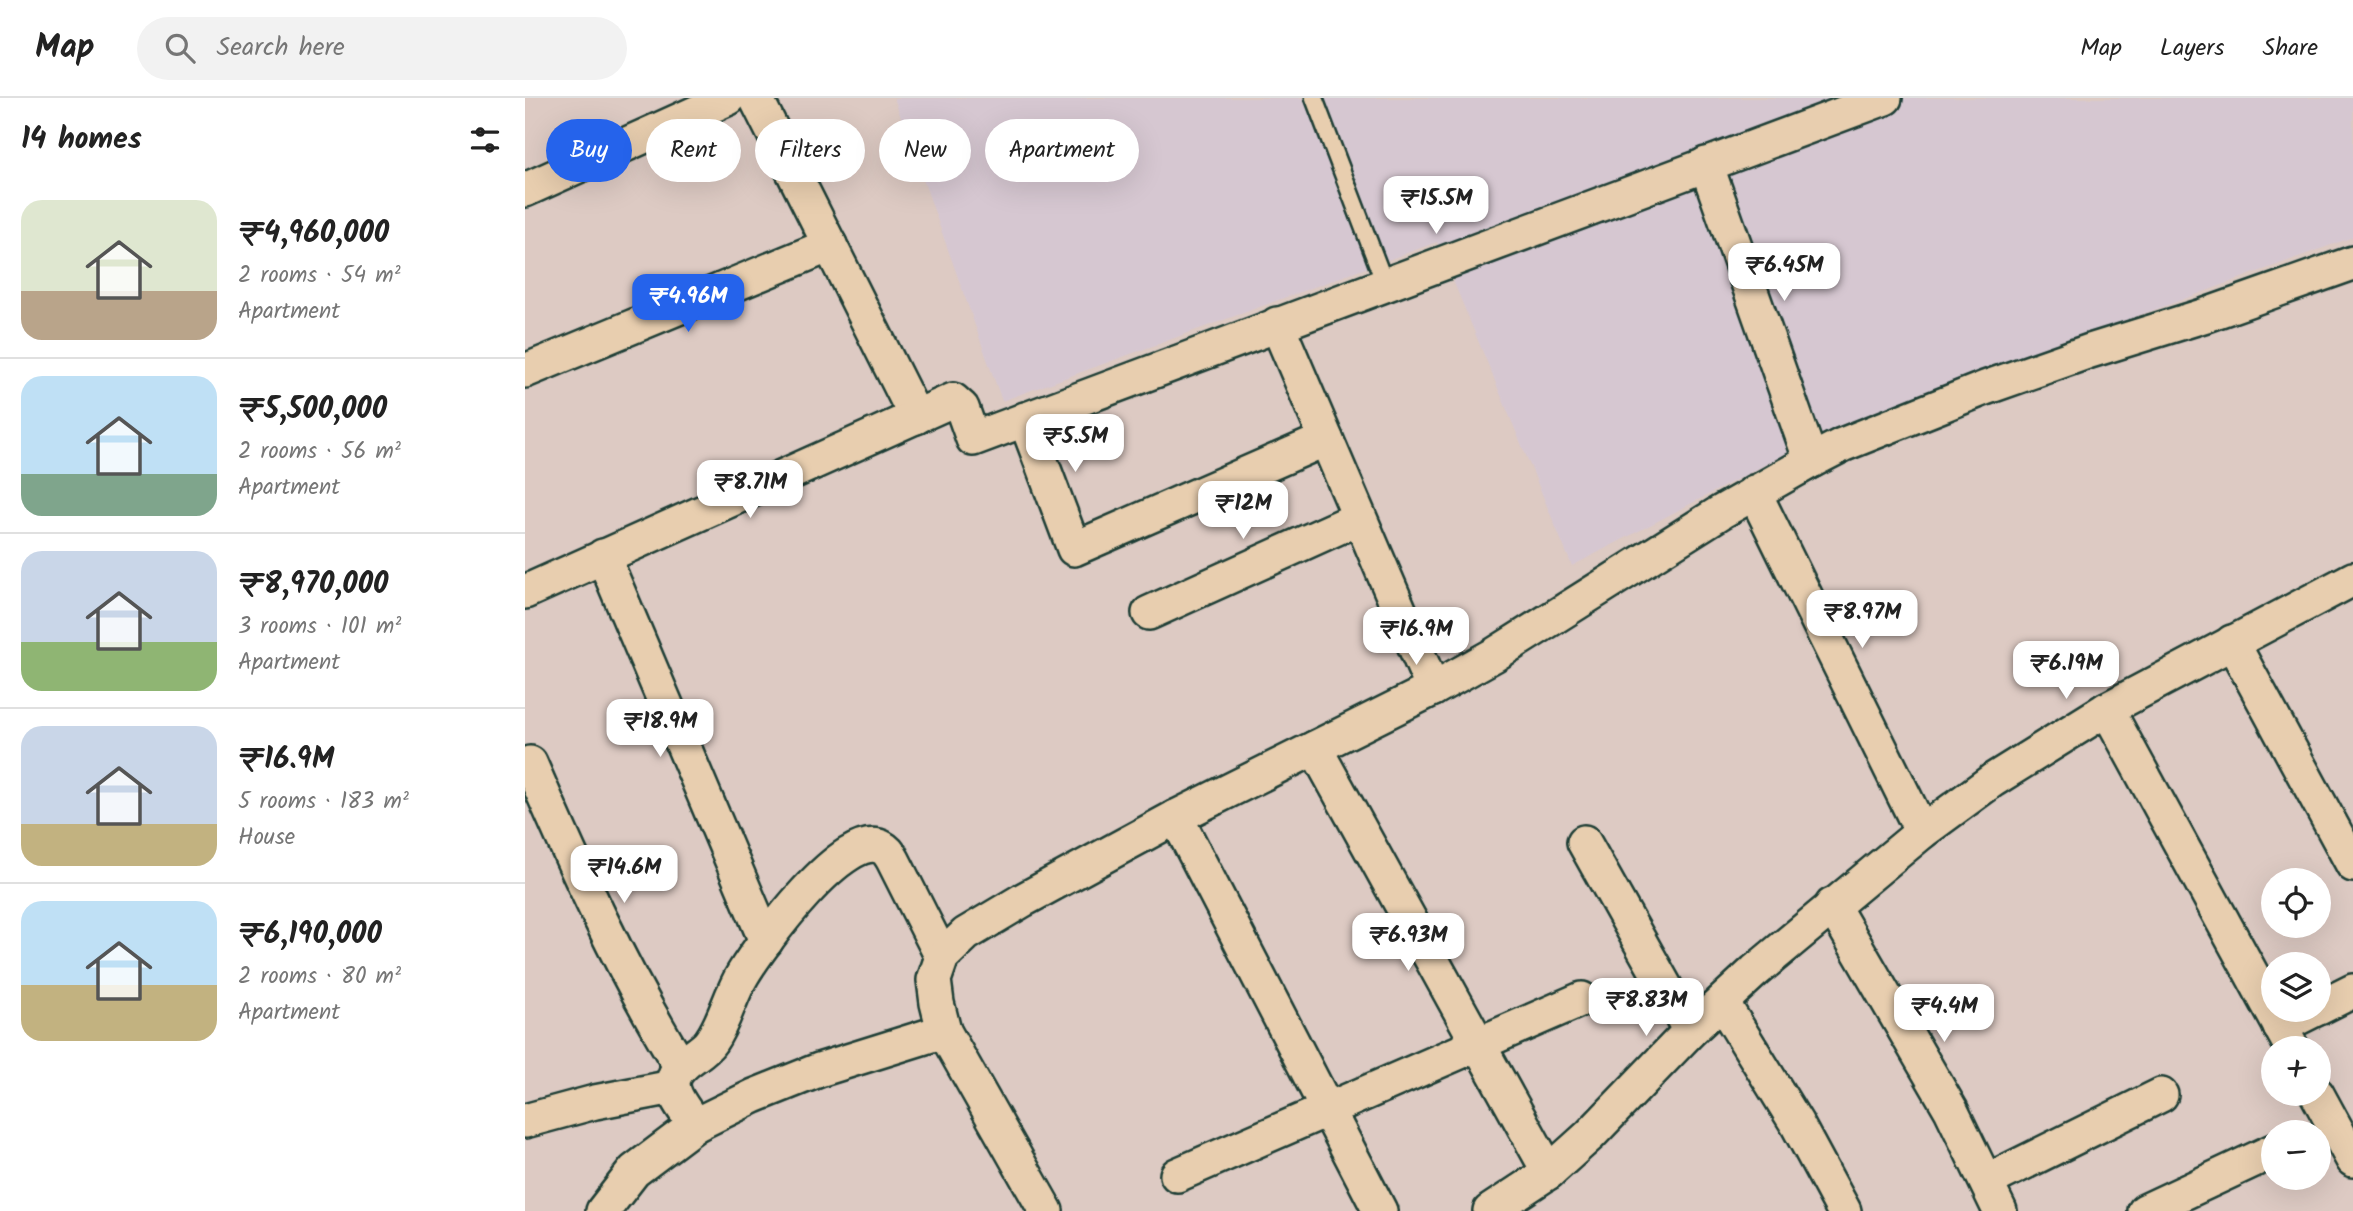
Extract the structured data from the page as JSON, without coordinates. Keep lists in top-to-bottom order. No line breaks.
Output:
{"page":{"header":"Map","search":"Search here","nav":["Map","Layers","Share"],"heading":"14 homes","chip":["Buy","Rent","Filters","New","Apartment"],"price":["₹15.5M","₹6.45M","₹4.96M","₹5.5M","₹8.71M","₹12M","₹8.97M","₹16.9M","₹6.19M","₹18.9M","₹14.6M","₹6.93M","₹8.83M","₹4.4M"],"list":[{"name":"₹4,960,000","note":"2 rooms · 54 m² · Apartment"},{"name":"₹5,500,000","note":"2 rooms · 56 m² · Apartment"},{"name":"₹8,970,000","note":"3 rooms · 101 m² · Apartment"},{"name":"₹16.9M","note":"5 rooms · 183 m² · House"},{"name":"₹6,190,000","note":"2 rooms · 80 m² · Apartment"}],"map_buttons":["+","−"]}}
